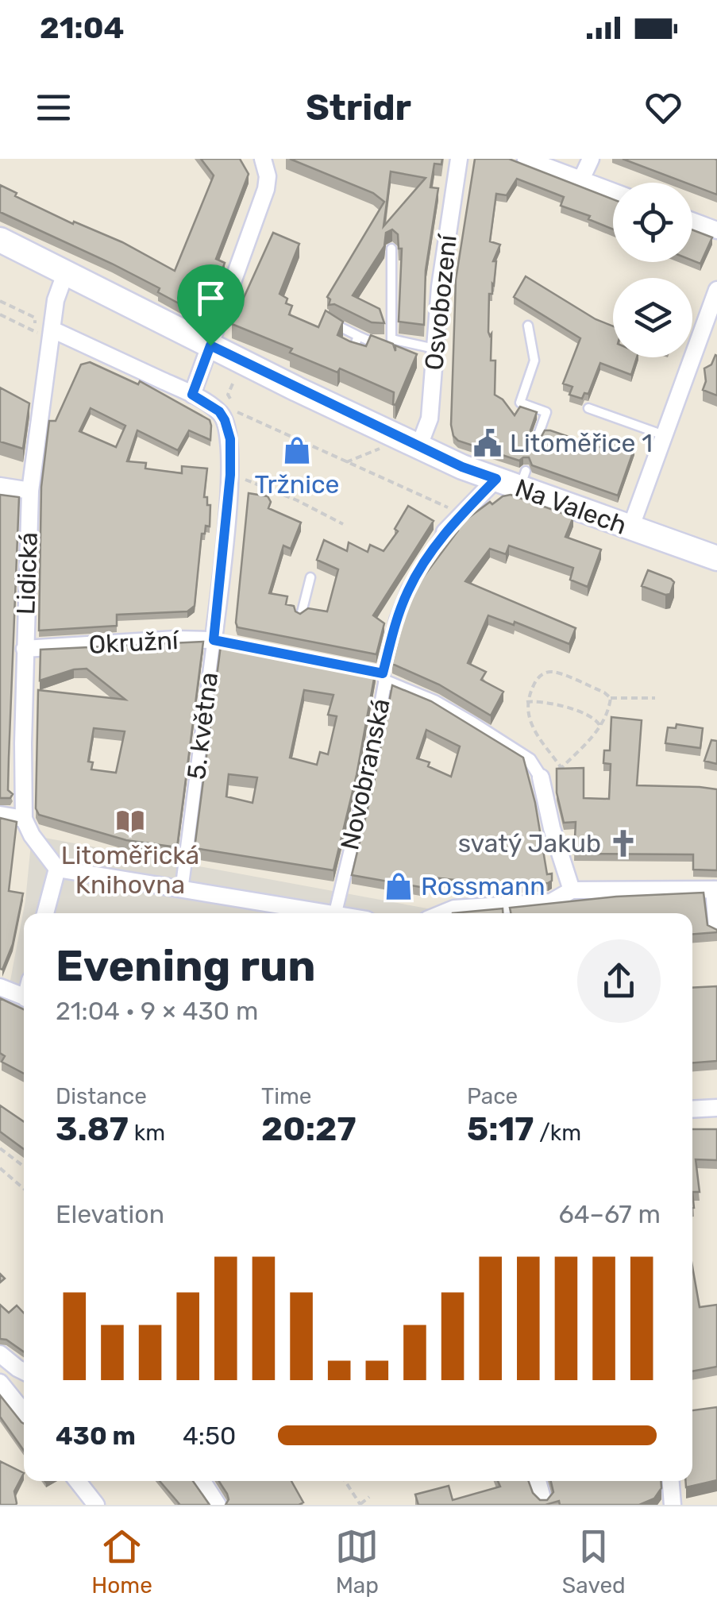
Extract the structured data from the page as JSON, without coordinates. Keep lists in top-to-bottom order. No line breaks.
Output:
{"streets":{"main road":["Na Valech"],"street":["Osvobození","Lidická","Okružní","5. května","Novobranská"]},"crossings":[["Osvobození","Na Valech"],["Na Valech","Lidická"],["Na Valech","Novobranská"],["Lidická","Okružní"],["Lidická","5. května"],["Okružní","5. května"]],"places":{"public building":["Litoměřice 1"],"shop":["Tržnice","Rossmann"],"library":["Litoměřická Knihovna"],"church":["svatý Jakub"]},"page":{"status":"21:04","header":"Stridr","heading":["Evening run","21:04 · 9 × 430 m"],"stats":[["Distance","3.87 km"],["Time","20:27"],["Pace","5:17 /km"]],"chart":["Elevation","64–67 m"],"list":[{"name":"430 m","note":"4:50"}],"tabs":["Home","Map","Saved"]}}
